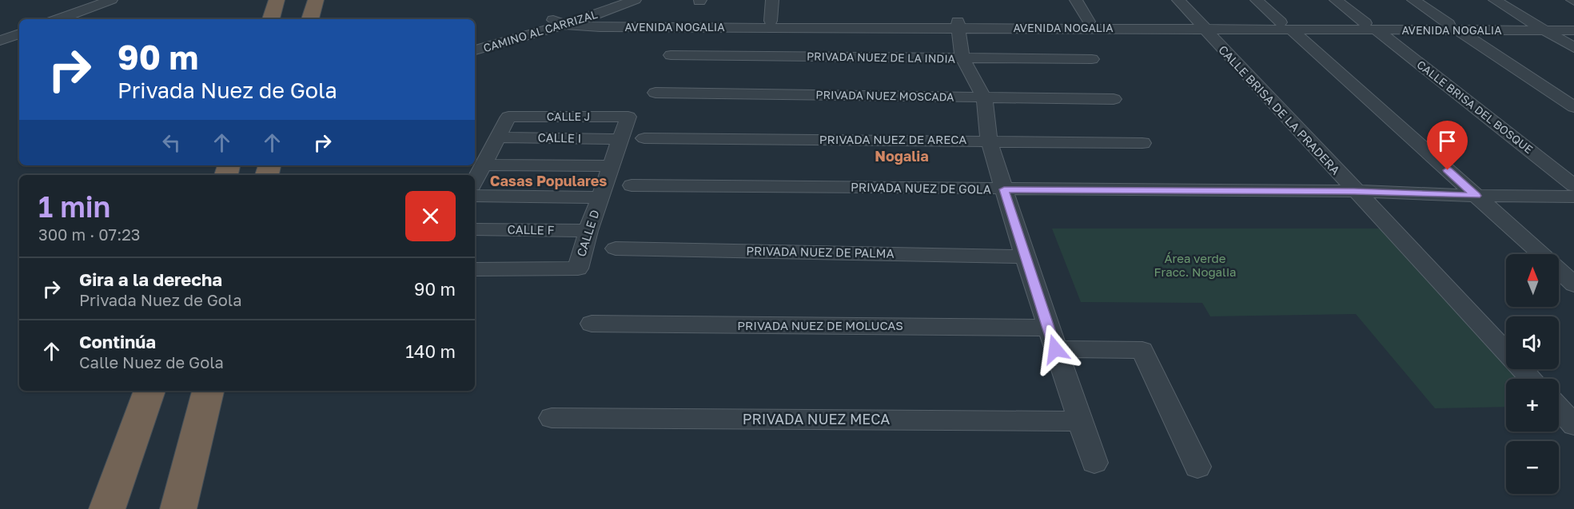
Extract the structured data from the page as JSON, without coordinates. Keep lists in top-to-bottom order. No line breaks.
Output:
{"streets":{"street":["AVENIDA NOGALIA","CAMINO AL CARRIZAL","PRIVADA NUEZ DE LA INDIA","PRIVADA NUEZ MOSCADA","CALLE BRISA DEL BOSQUE","CALLE BRISA DE LA PRADERA","CALLE J","CALLE I","PRIVADA NUEZ DE ARECA","PRIVADA NUEZ DE GOLA","CALLE F","CALLE D","PRIVADA NUEZ DE PALMA","PRIVADA NUEZ DE MOLUCAS","PRIVADA NUEZ MECA"]},"crossings":[["AVENIDA NOGALIA","CAMINO AL CARRIZAL"],["AVENIDA NOGALIA","CALLE BRISA DEL BOSQUE"],["AVENIDA NOGALIA","CALLE BRISA DE LA PRADERA"],["CALLE BRISA DE LA PRADERA","PRIVADA NUEZ DE GOLA"],["CALLE J","CALLE I"],["CALLE J","CALLE D"],["CALLE I","CALLE D"],["CALLE F","CALLE D"]],"districts":["Nogalia","Casas Populares"],"parks":["Área verde Fracc. Nogalia"],"north":"top","page":{"turn":["90 m","Privada Nuez de Gola"],"heading":["1 min","300 m · 07:23"],"map_buttons":["+","−"],"list":[{"name":"Gira a la derecha","note":"Privada Nuez de Gola","value":"90 m"},{"name":"Continúa","note":"Calle Nuez de Gola","value":"140 m"}]}}
